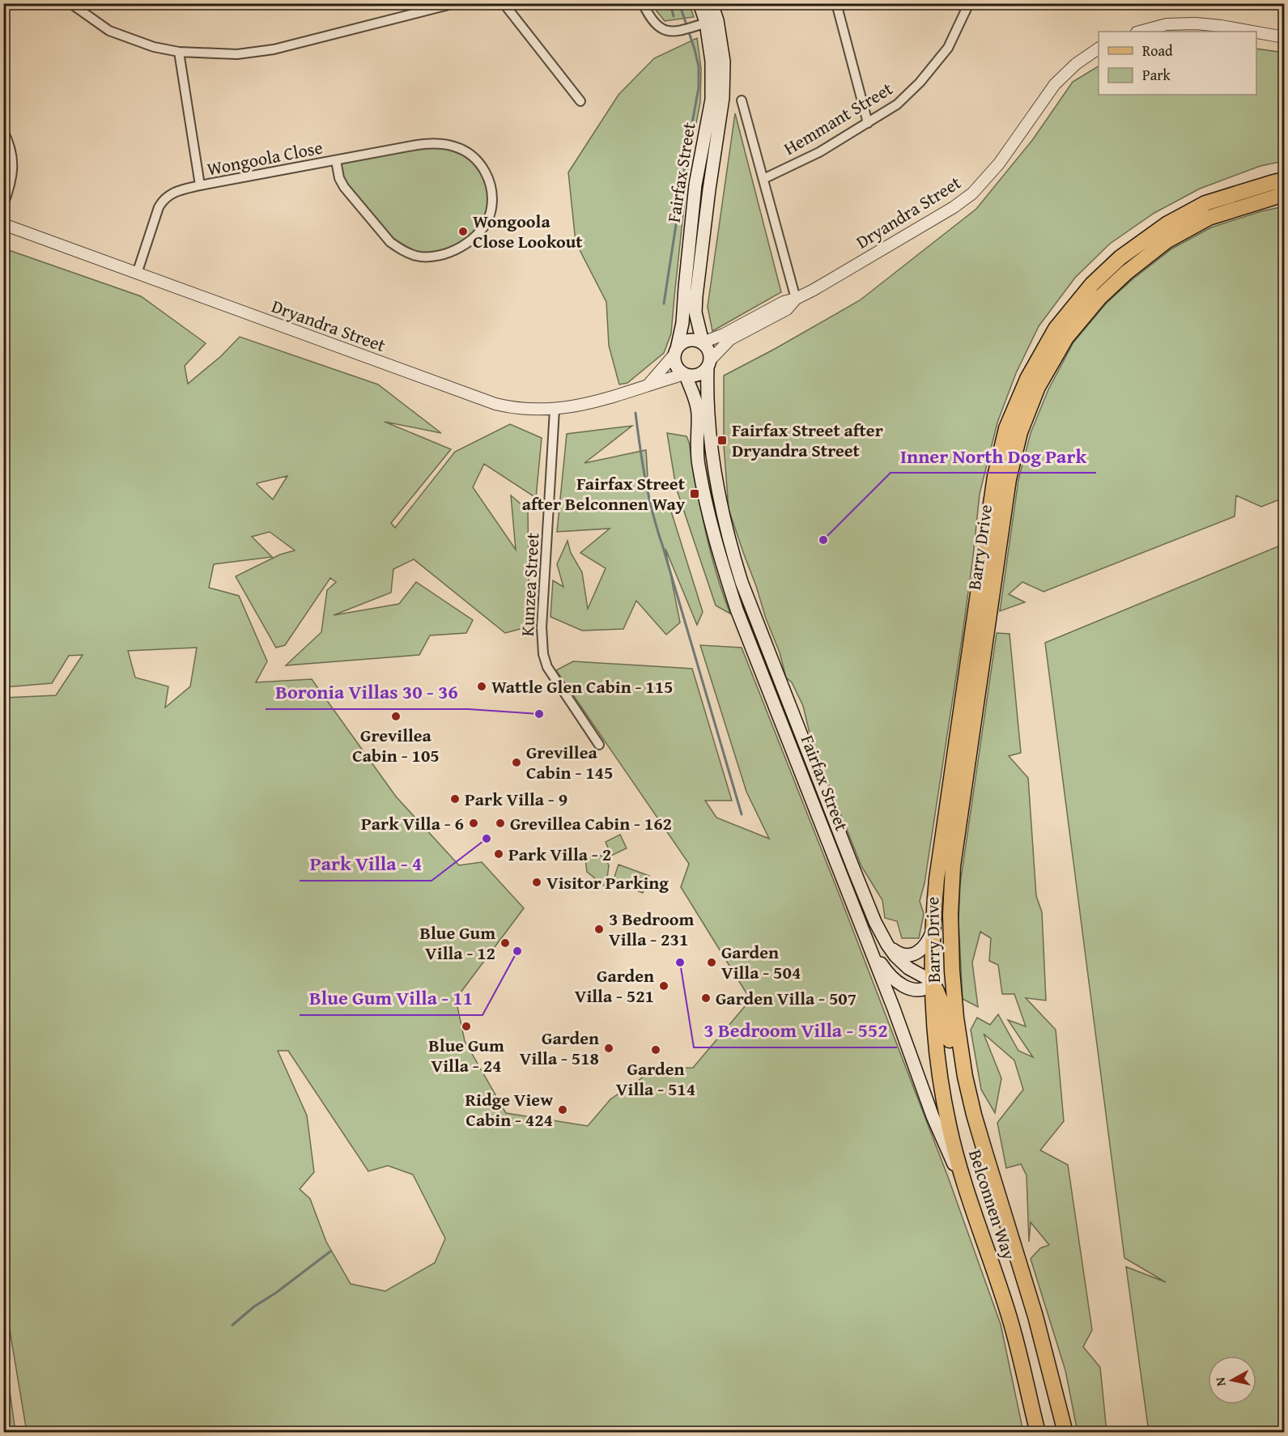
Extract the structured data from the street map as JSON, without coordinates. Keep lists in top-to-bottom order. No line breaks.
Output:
{"streets":{"main road":["Fairfax Street","Barry Drive","Belconnen Way"],"street":["Hemmant Street","Wongoola Close","Dryandra Street","Kunzea Street"]},"crossings":[["Wongoola Close","Dryandra Street"],["Fairfax Street","Dryandra Street"],["Fairfax Street","Barry Drive"],["Fairfax Street","Belconnen Way"],["Dryandra Street","Kunzea Street"],["Barry Drive","Belconnen Way"]],"places":{"other":["Wongoola Close Lookout","Inner North Dog Park","Wattle Glen Cabin - 115","Boronia Villas 30 - 36","Grevillea Cabin - 105","Grevillea Cabin - 145","Park Villa - 9","Park Villa - 6","Grevillea Cabin - 162","Park Villa - 4","Park Villa - 2","Visitor Parking","3 Bedroom Villa - 231","Blue Gum Villa - 12","Blue Gum Villa - 11","3 Bedroom Villa - 552","Garden Villa - 504","Garden Villa - 521","Garden Villa - 507","Blue Gum Villa - 24","Garden Villa - 518","Garden Villa - 514","Ridge View Cabin - 424"],"transit":["Fairfax Street after Dryandra Street","Fairfax Street after Belconnen Way"]},"legend":["Road","Park"],"north":"left"}
